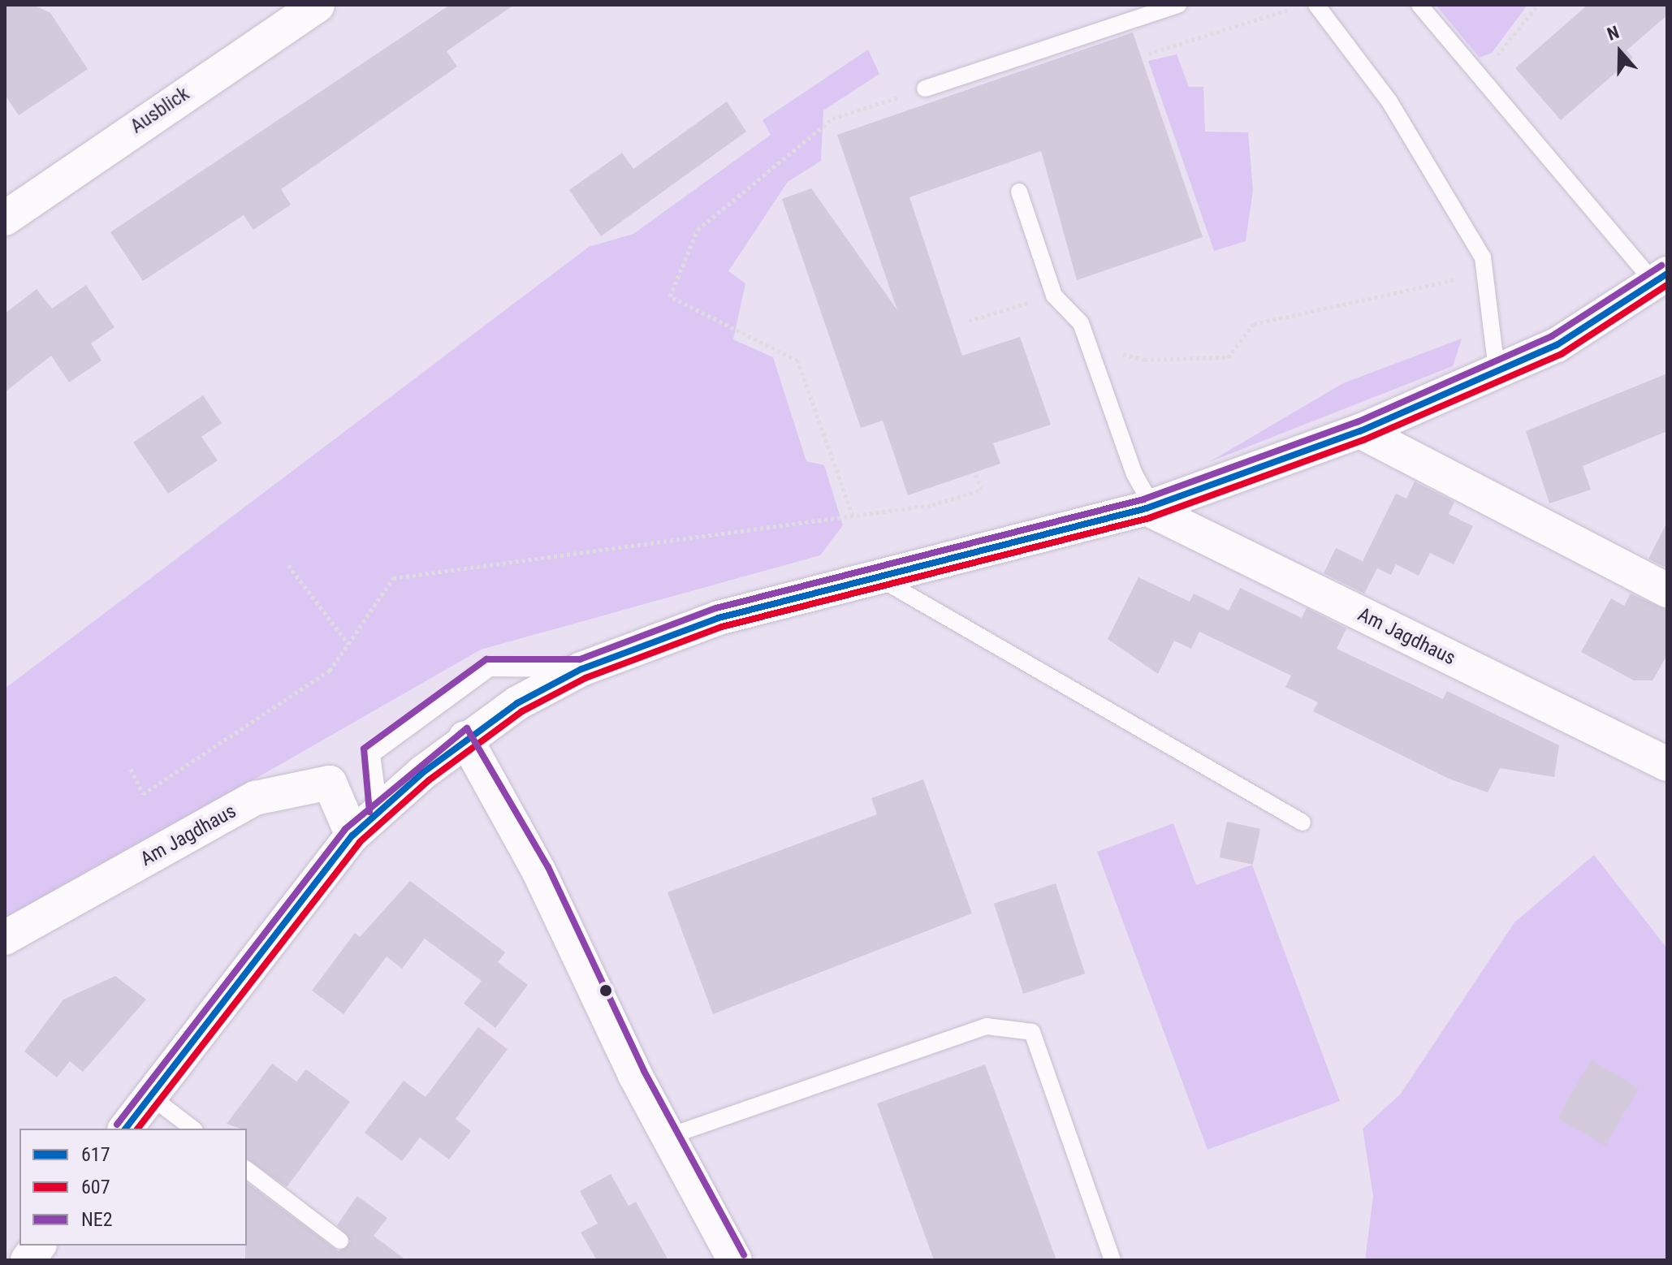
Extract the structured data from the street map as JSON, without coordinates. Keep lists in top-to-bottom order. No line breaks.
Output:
{"streets":{"street":["Ausblick","Am Jagdhaus"]},"lines":["transit line NE2","transit line 617","transit line 607"],"legend":["617","607","NE2"],"north":"top"}
